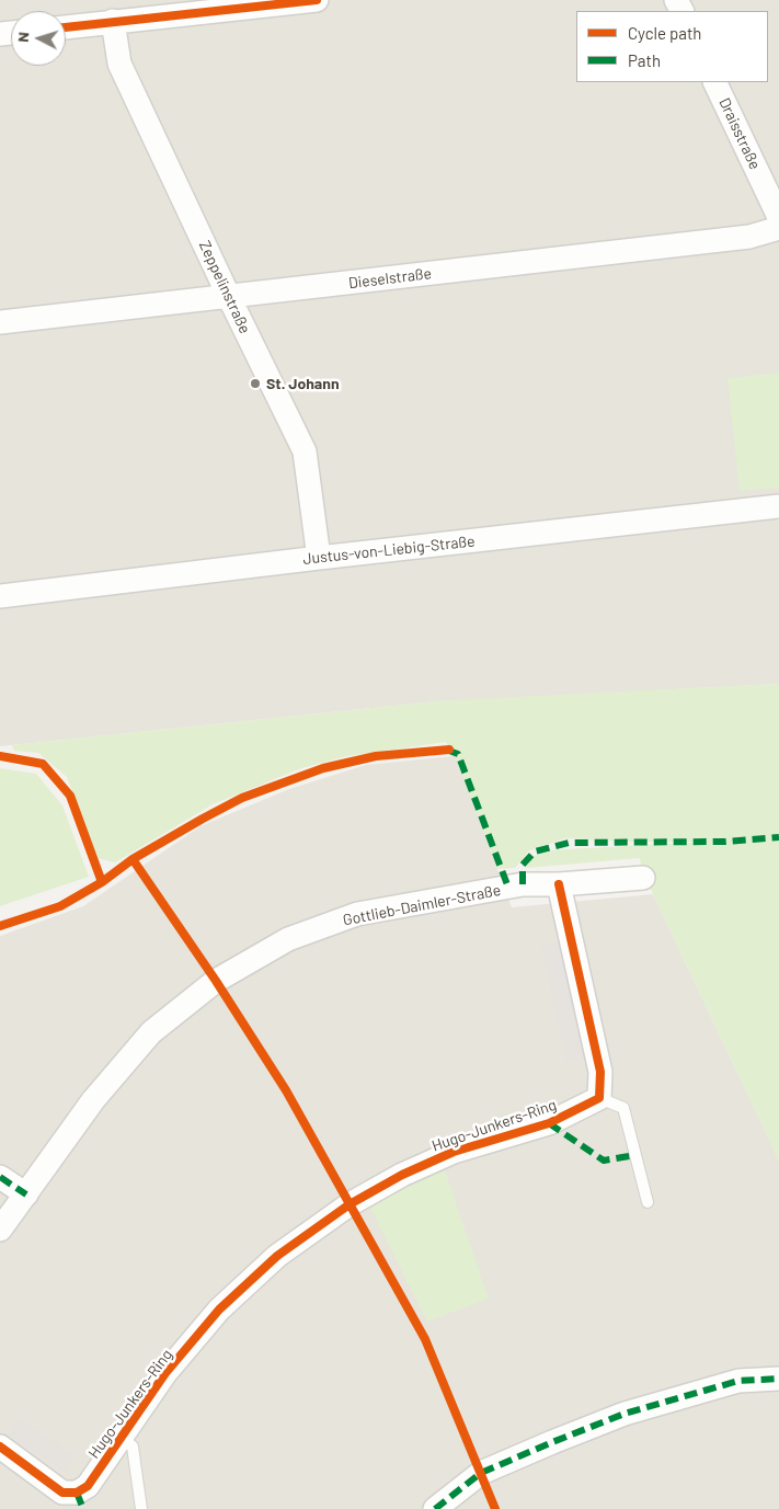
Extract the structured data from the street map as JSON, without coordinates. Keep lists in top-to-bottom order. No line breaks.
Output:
{"streets":{"street":["Draisstraße","Dieselstraße","Zeppelinstraße","Justus-von-Liebig-Straße","Gottlieb-Daimler-Straße","Hugo-Junkers-Ring"]},"crossings":[["Dieselstraße","Zeppelinstraße"],["Zeppelinstraße","Justus-von-Liebig-Straße"]],"places":["St. Johann"],"legend":["Cycle path","Path"],"north":"left"}
